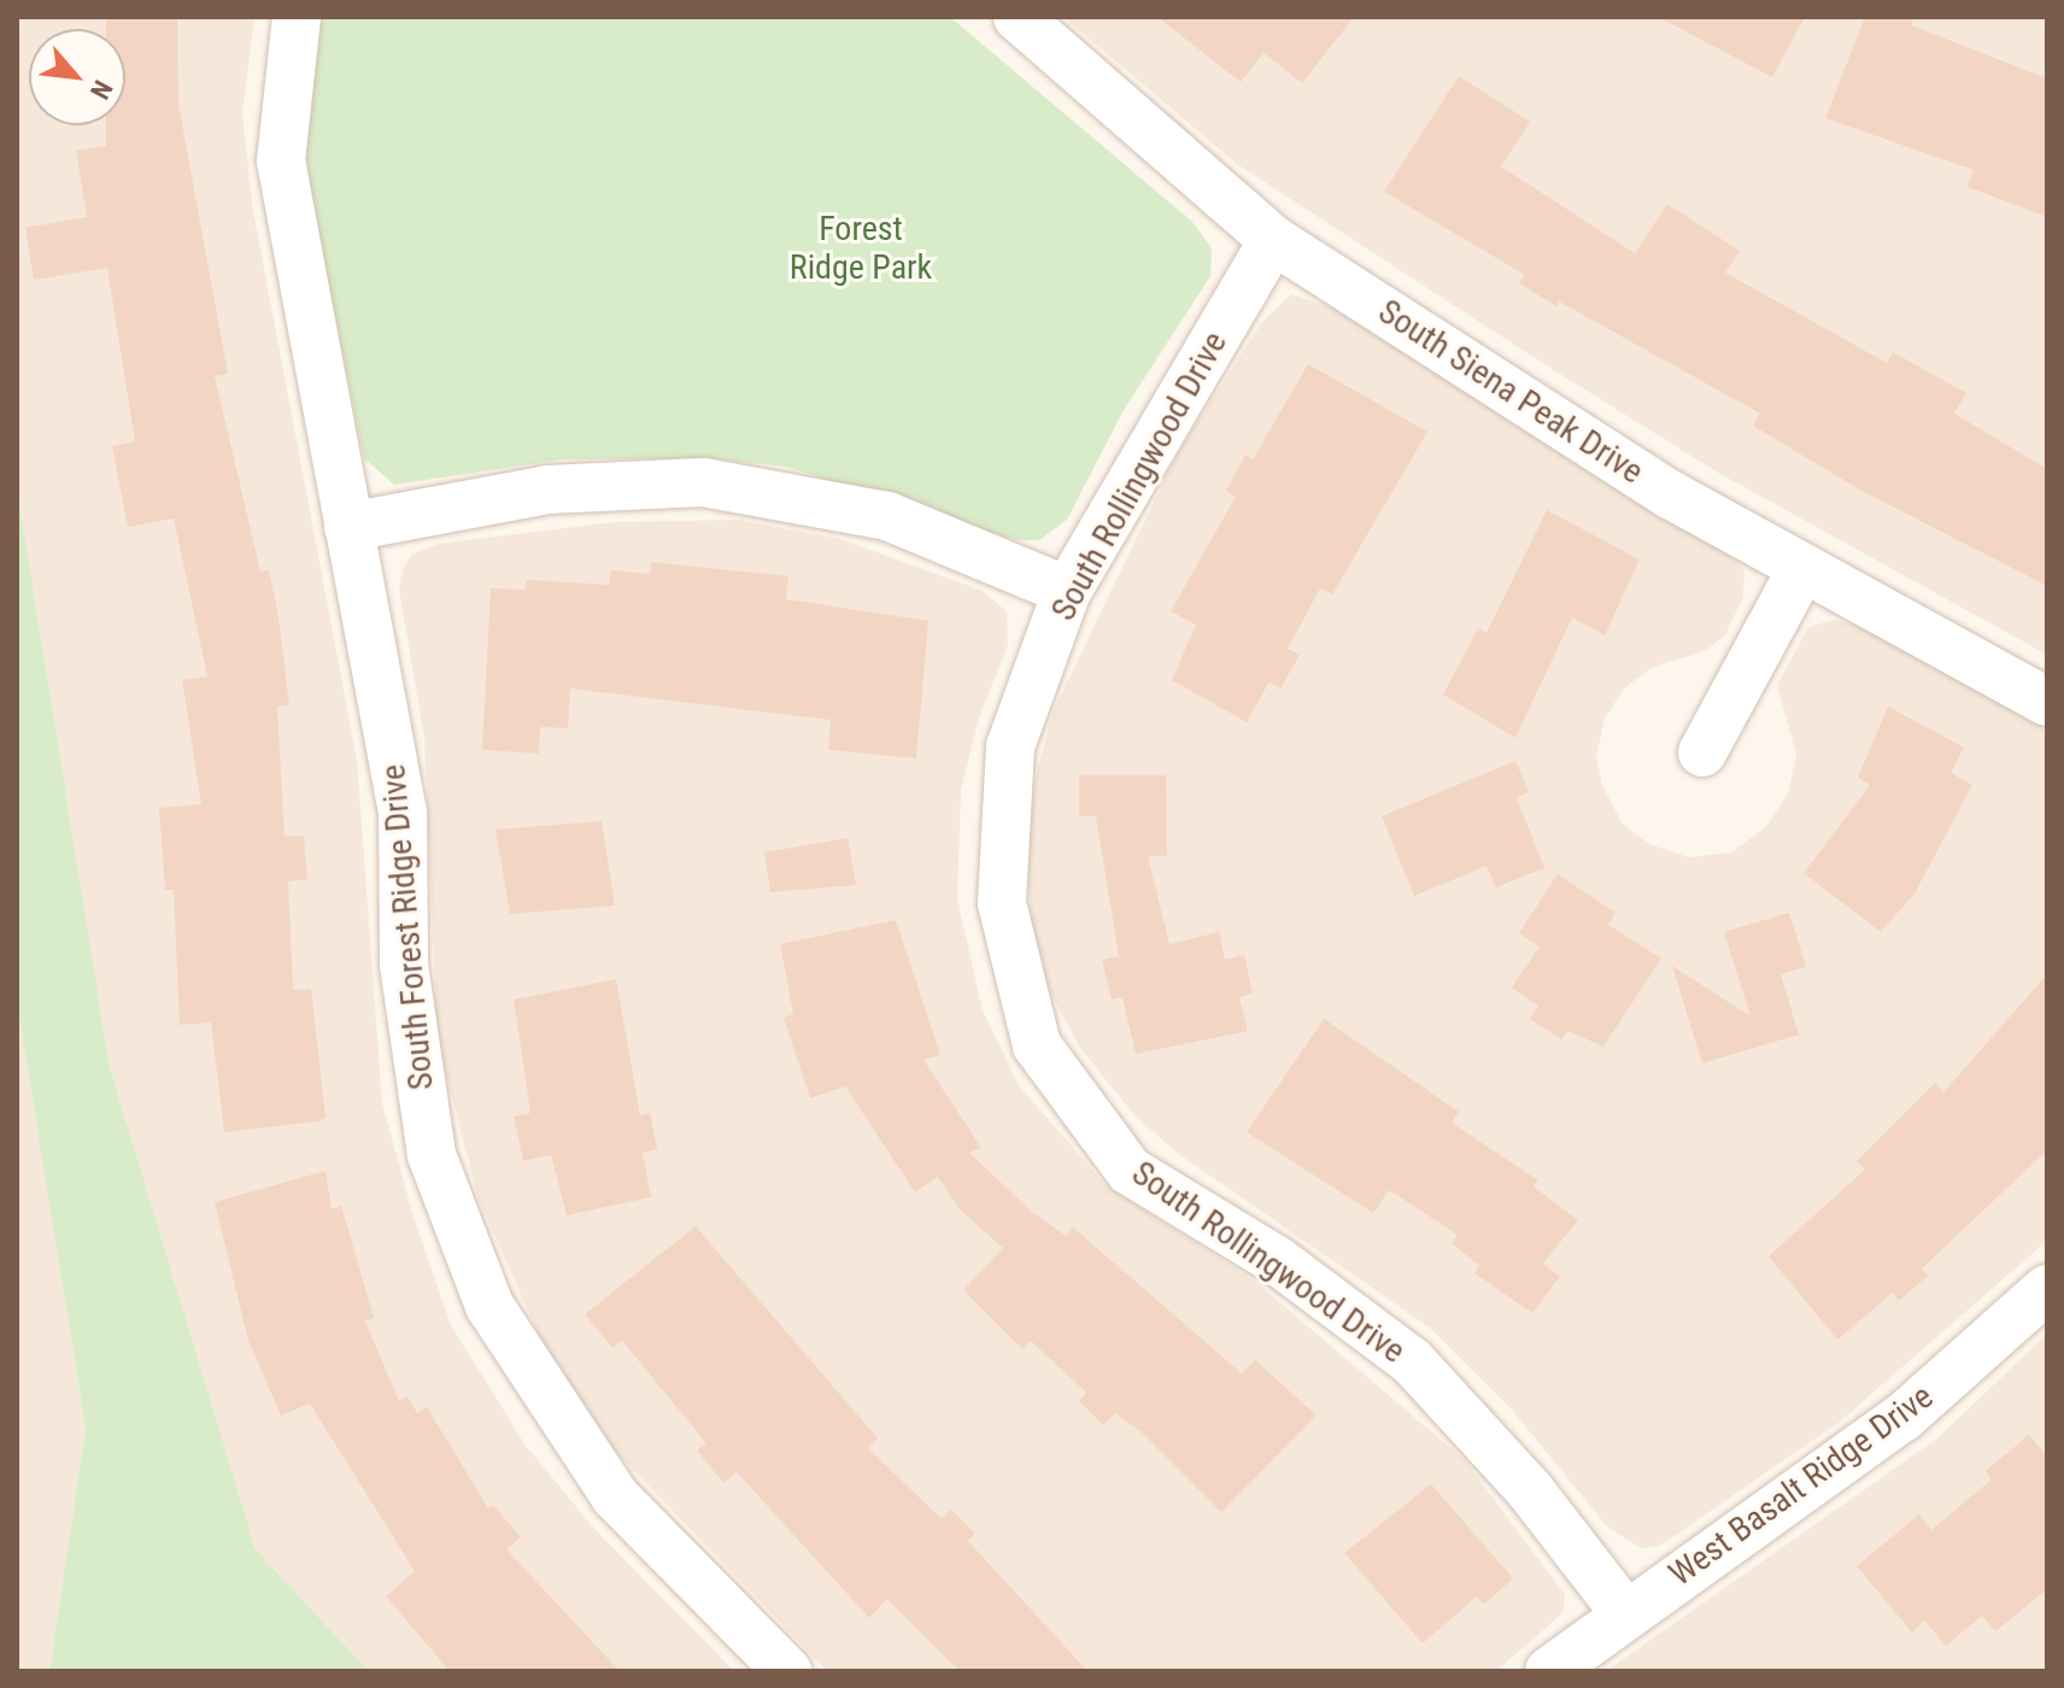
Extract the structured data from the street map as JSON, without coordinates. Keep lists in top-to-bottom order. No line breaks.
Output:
{"streets":{"street":["South Siena Peak Drive","South Rollingwood Drive","South Forest Ridge Drive","West Basalt Ridge Drive"]},"crossings":[["South Siena Peak Drive","South Rollingwood Drive"],["South Rollingwood Drive","West Basalt Ridge Drive"]],"parks":["Forest Ridge Park"],"north":"bottom right"}
